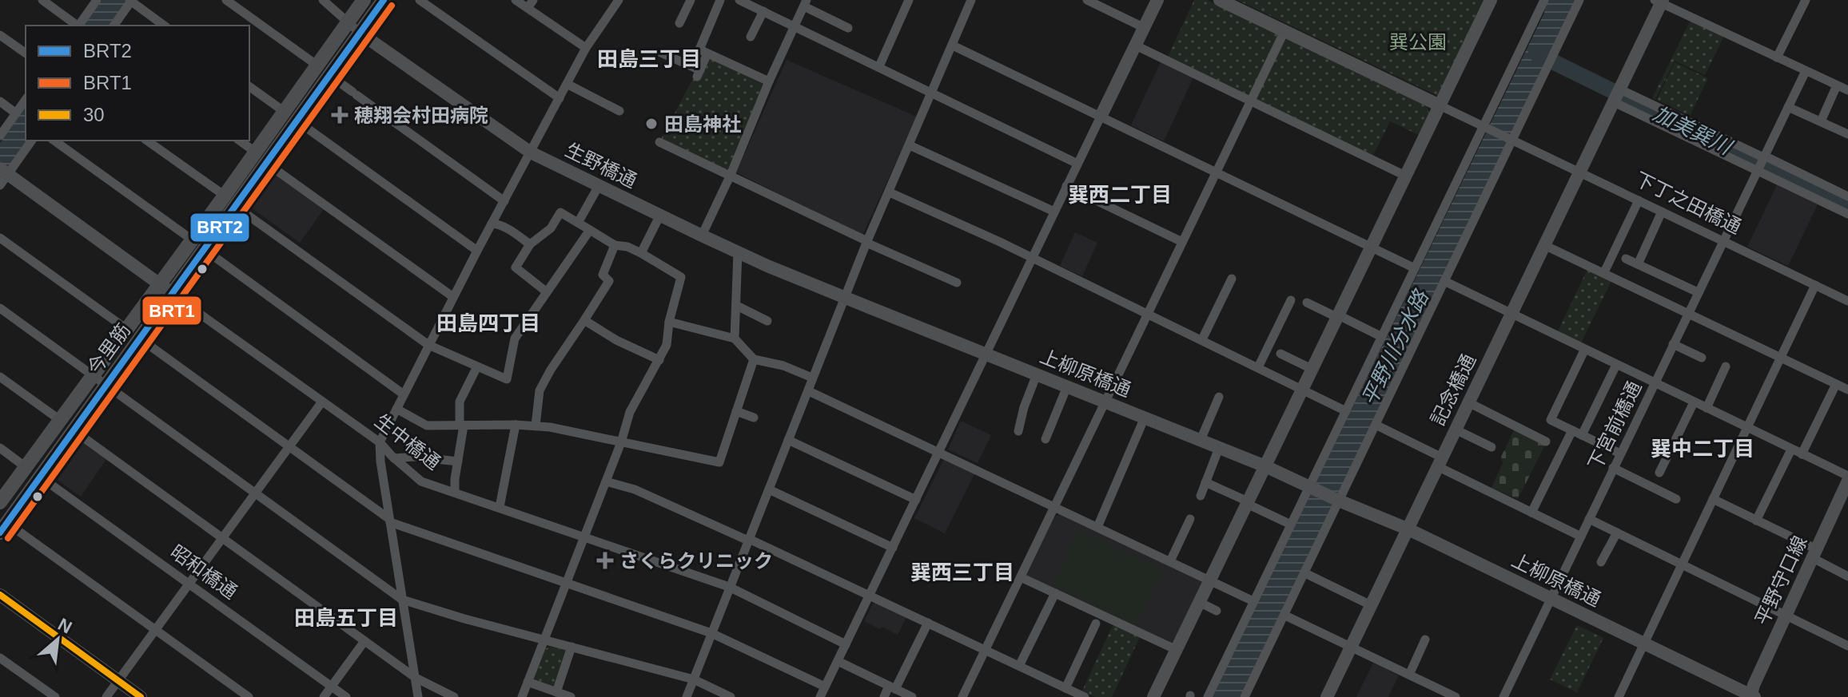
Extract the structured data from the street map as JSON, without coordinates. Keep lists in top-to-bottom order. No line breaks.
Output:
{"streets":{"main road":["今里筋"],"street":["生野橋通","下丁之田橋通","上柳原橋通","記念橋通","下宮前橋通","生中橋通","昭和橋通","平野守口線"]},"crossings":[["生野橋通","今里筋"],["生野橋通","上柳原橋通"],["下丁之田橋通","記念橋通"],["下丁之田橋通","下宮前橋通"],["今里筋","生中橋通"],["今里筋","昭和橋通"],["上柳原橋通","記念橋通"],["上柳原橋通","下宮前橋通"],["上柳原橋通","平野守口線"]],"districts":["田島三丁目","巽西二丁目","田島四丁目","巽中二丁目","巽西三丁目","田島五丁目"],"water":["加美巽川","平野川分水路"],"parks":["巽公園"],"places":{"health":["穂翔会村田病院","さくらクリニック"],"other":["田島神社"]},"lines":["transit line BRT2","transit line BRT1","transit line 30"],"legend":["BRT2","BRT1","30"],"north":"top right"}
